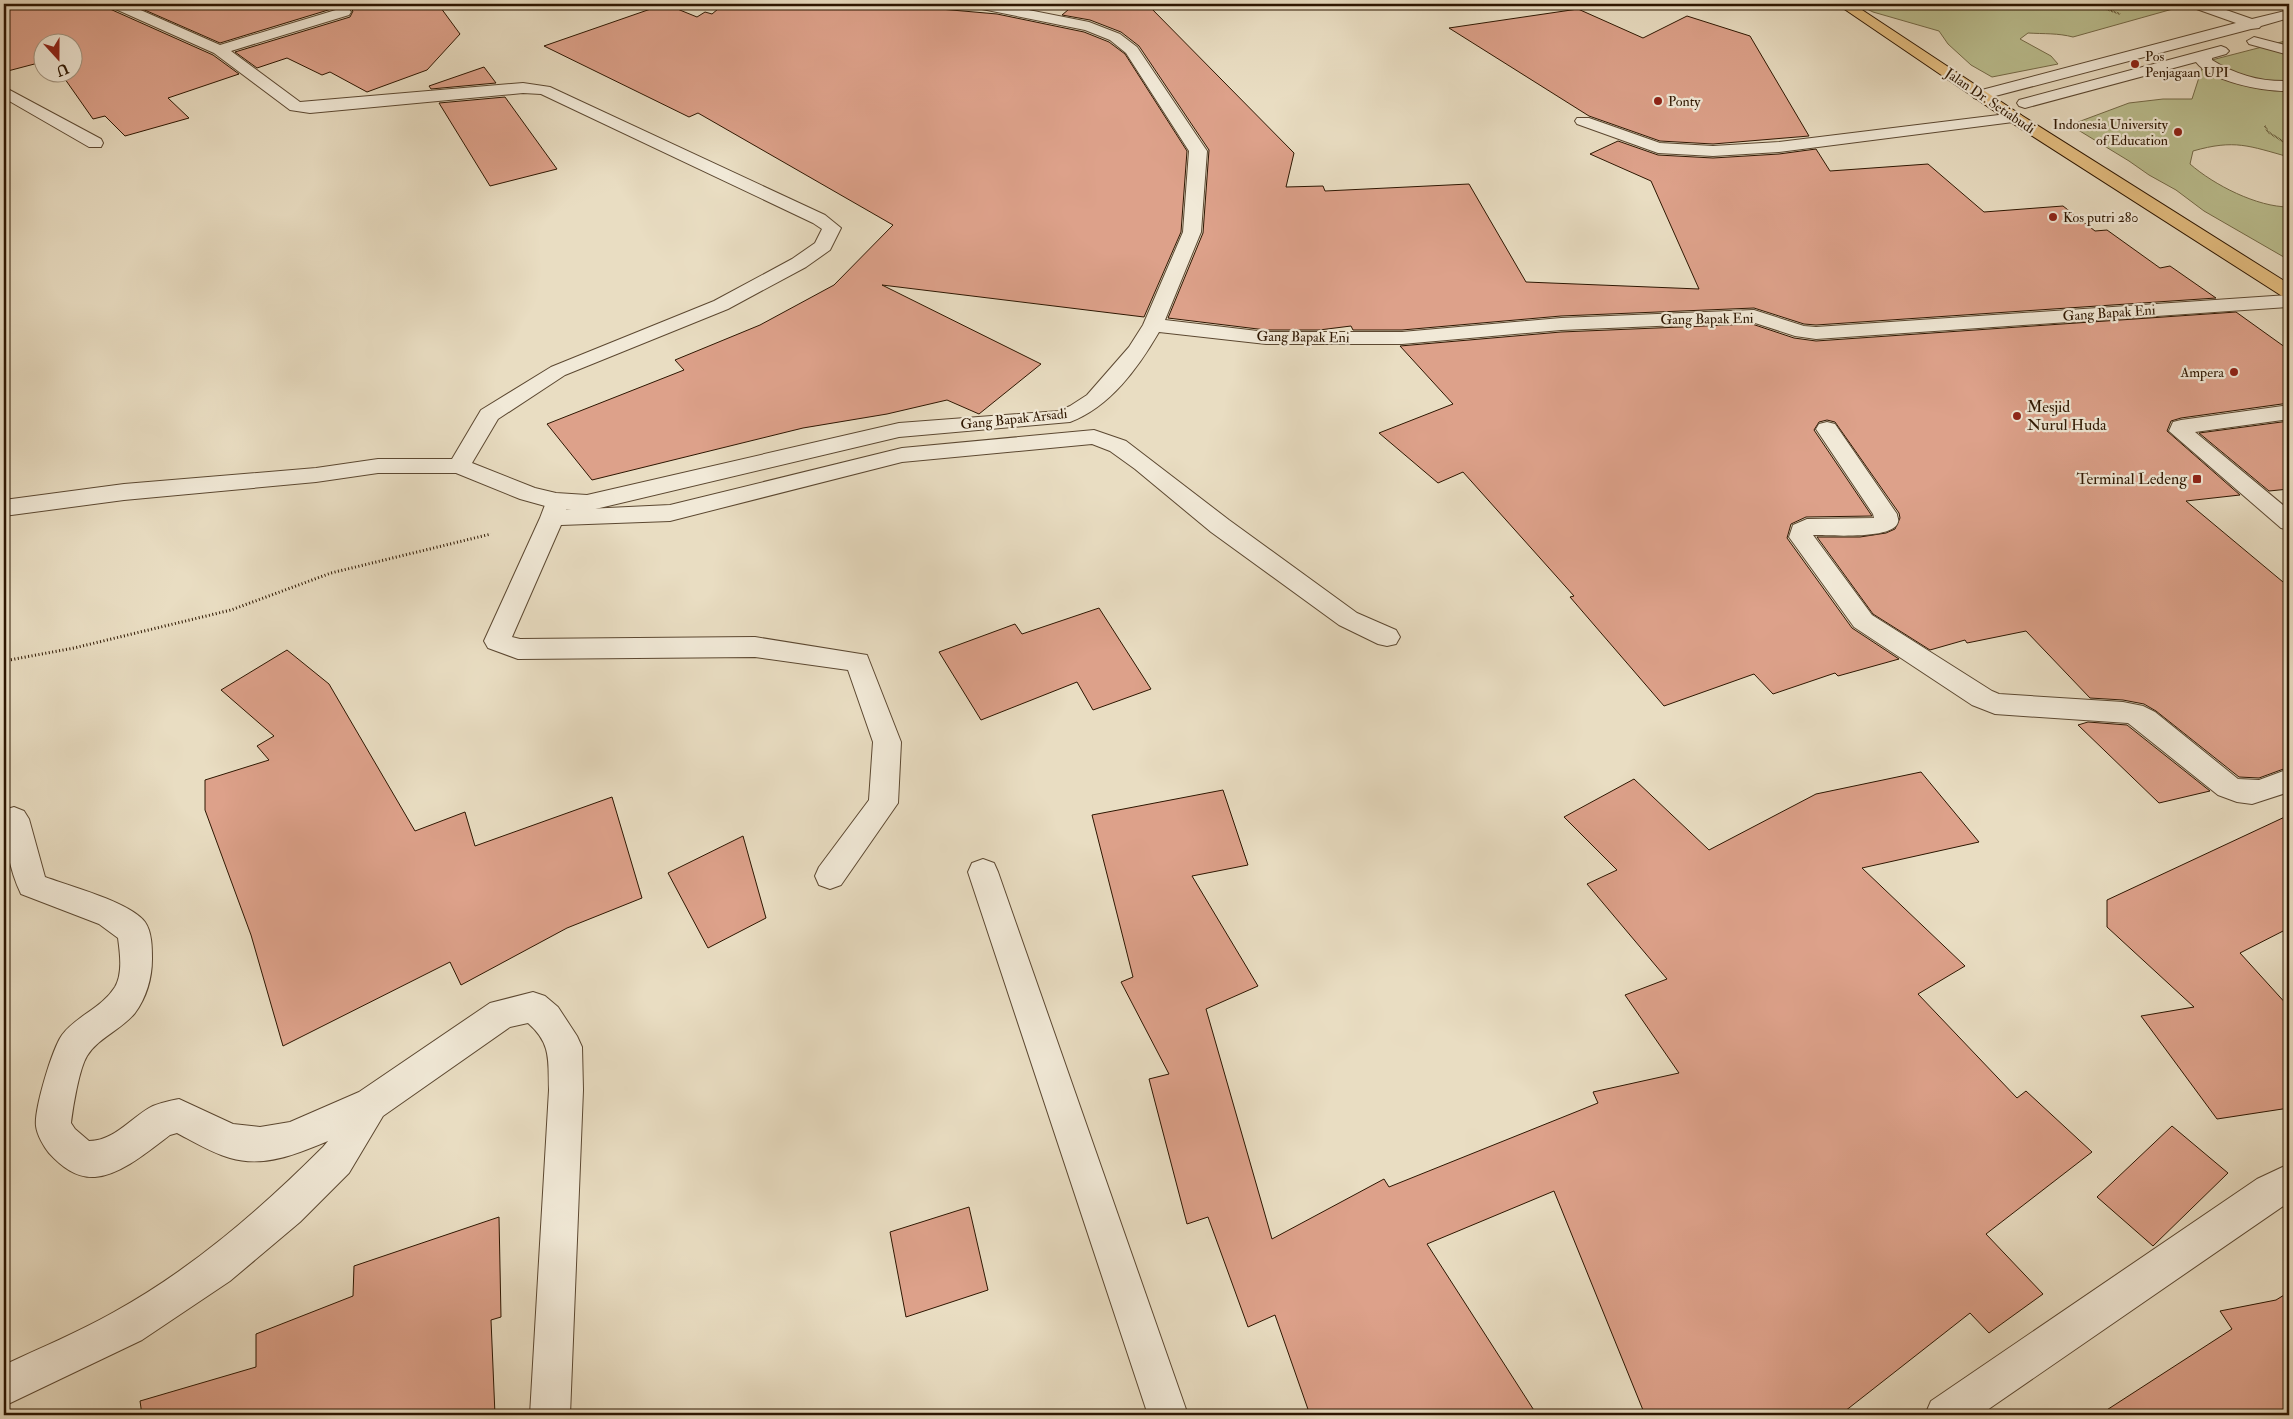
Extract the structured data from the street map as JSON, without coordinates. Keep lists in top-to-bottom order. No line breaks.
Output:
{"streets":{"main road":["Jalan Dr. Setiabudi"],"street":["Gang Bapak Eni","Gang Bapak Arsadi"]},"crossings":[["Gang Bapak Eni","Gang Bapak Arsadi"]],"places":{"other":["Pos Penjagaan UPI","Ponty","Indonesia University of Education","Kos putri 280","Ampera","Mesjid Nurul Huda"],"transit":["Terminal Ledeng"]},"north":"bottom"}
